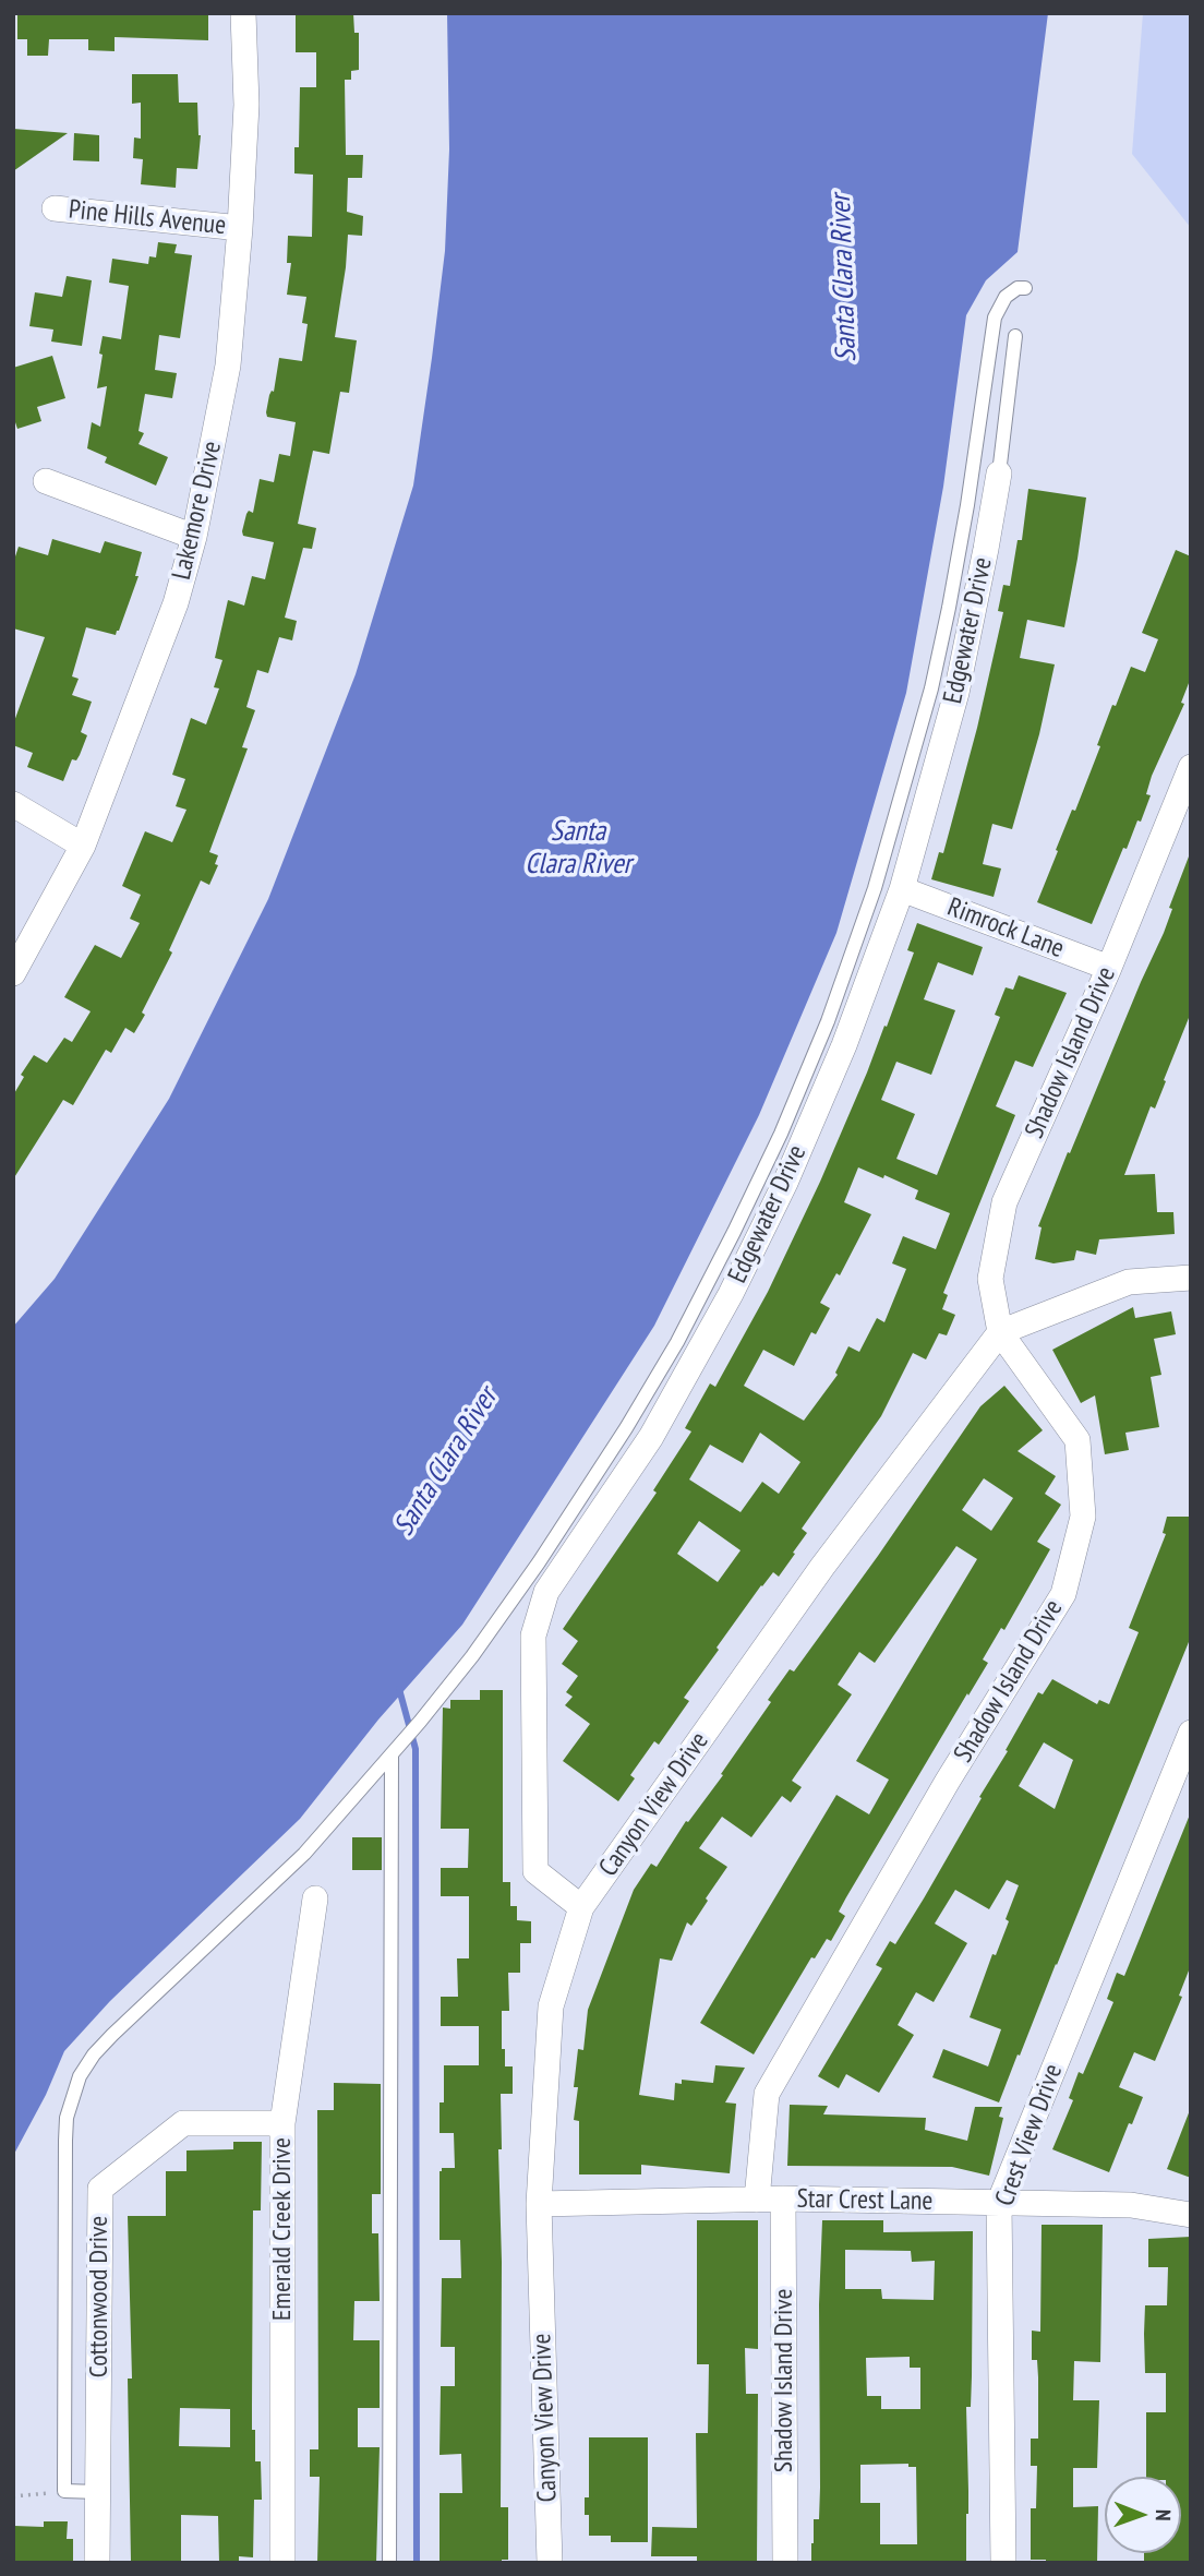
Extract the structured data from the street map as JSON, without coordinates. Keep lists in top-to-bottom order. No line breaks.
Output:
{"streets":{"street":["Pine Hills Avenue","Lakemore Drive","Edgewater Drive","Rimrock Lane","Shadow Island Drive","Canyon View Drive","Crest View Drive","Star Crest Lane","Emerald Creek Drive","Cottonwood Drive"]},"crossings":[["Pine Hills Avenue","Lakemore Drive"],["Edgewater Drive","Rimrock Lane"],["Edgewater Drive","Canyon View Drive"],["Rimrock Lane","Shadow Island Drive"],["Shadow Island Drive","Canyon View Drive"],["Shadow Island Drive","Star Crest Lane"],["Canyon View Drive","Star Crest Lane"],["Crest View Drive","Star Crest Lane"],["Emerald Creek Drive","Cottonwood Drive"]],"water":["Santa Clara River"],"north":"right"}
